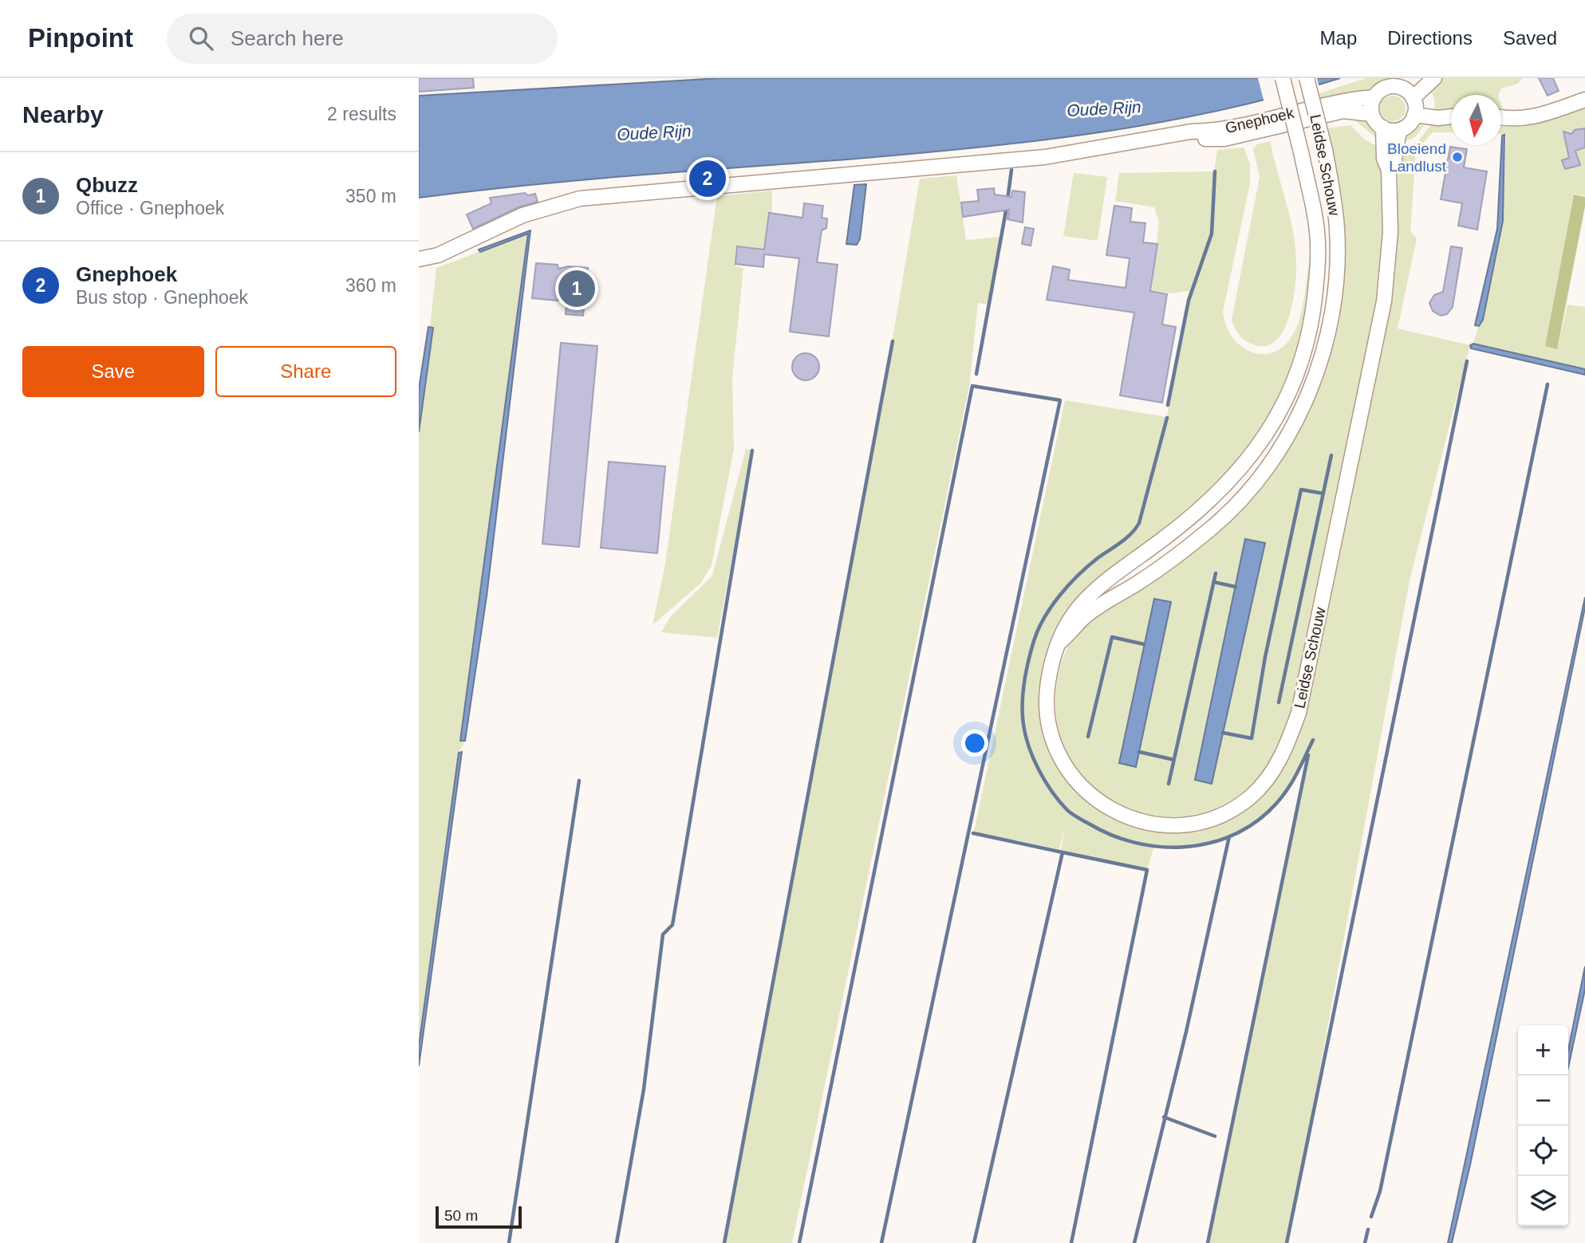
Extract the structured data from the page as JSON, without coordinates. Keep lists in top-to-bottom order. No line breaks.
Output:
{"streets":{"street":["Gnephoek","Leidse Schouw"]},"crossings":[["Gnephoek","Leidse Schouw"]],"water":["Oude Rijn"],"places":["Bloeiend Landlust"],"scale_bar":"50 m","north":"bottom","page":{"header":"Pinpoint","search":"Search here","nav":["Map","Directions","Saved"],"heading":["Nearby","2 results"],"list":[{"mark":"1","name":"Qbuzz","note":"Office · Gnephoek","value":"350 m"},{"mark":"2","name":"Gnephoek","note":"Bus stop · Gnephoek","value":"360 m"}],"pins":["2","1"],"buttons":["Save","Share"],"map_buttons":["+","−"],"scale":"50 m"}}
